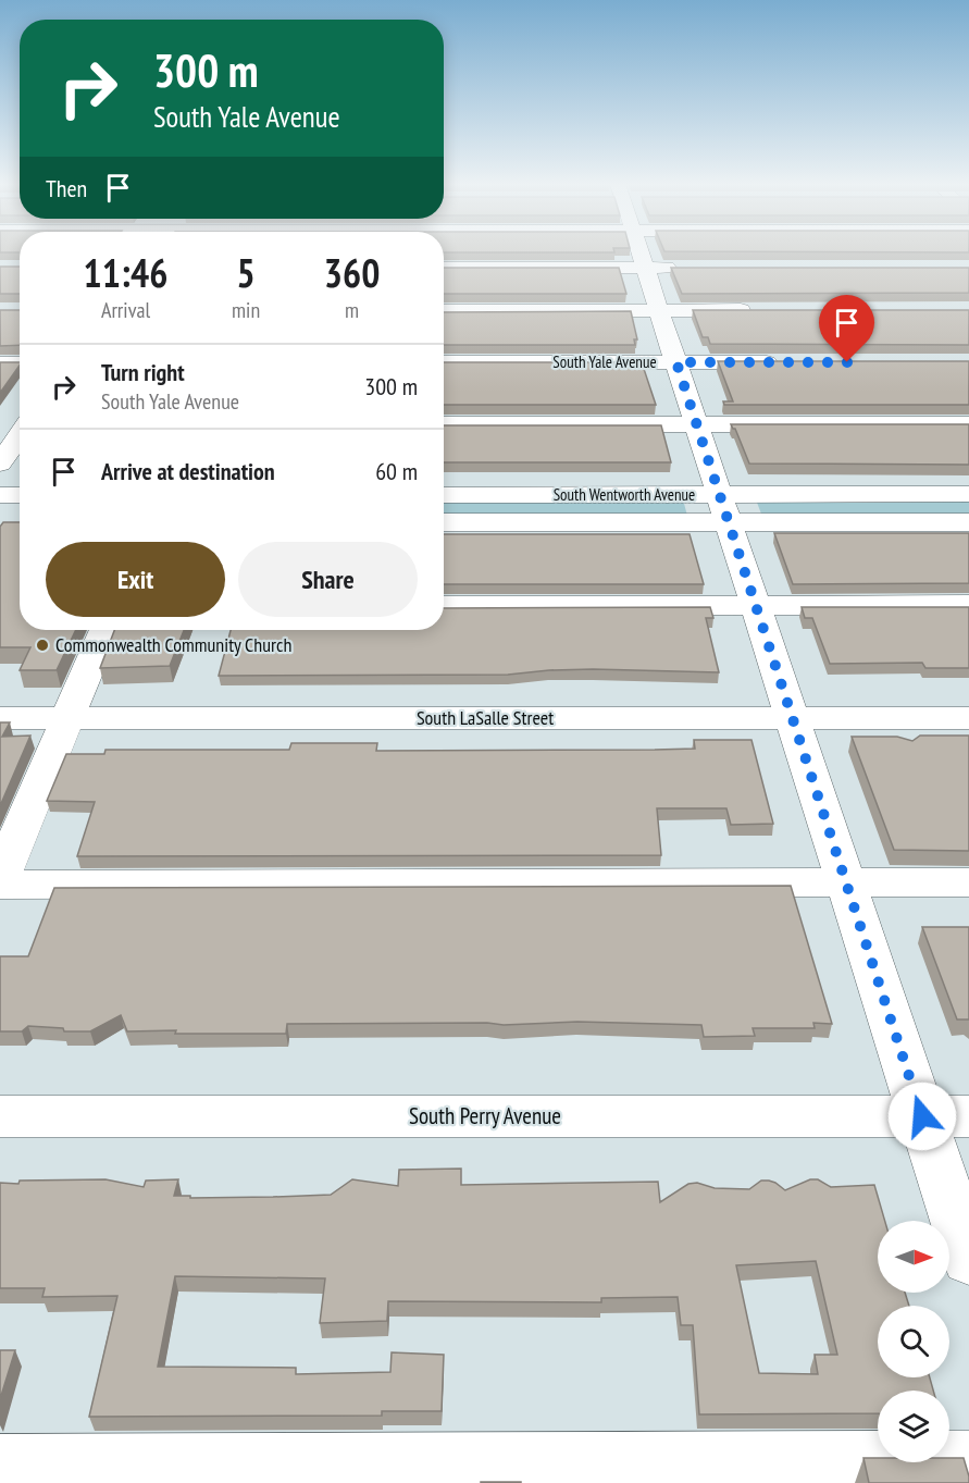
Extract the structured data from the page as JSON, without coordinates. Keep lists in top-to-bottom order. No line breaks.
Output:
{"streets":{"street":["South Yale Avenue","South Wentworth Avenue","South LaSalle Street","South Perry Avenue"]},"places":["Commonwealth Community Church"],"north":"right","page":{"turn":["300 m","South Yale Avenue"],"then":"Then","eta":["11:46","Arrival","5","min","360","m"],"list":[{"name":"Turn right","note":"South Yale Avenue","value":"300 m"},{"name":"Arrive at destination","value":"60 m"}],"buttons":["Exit","Share"]}}
